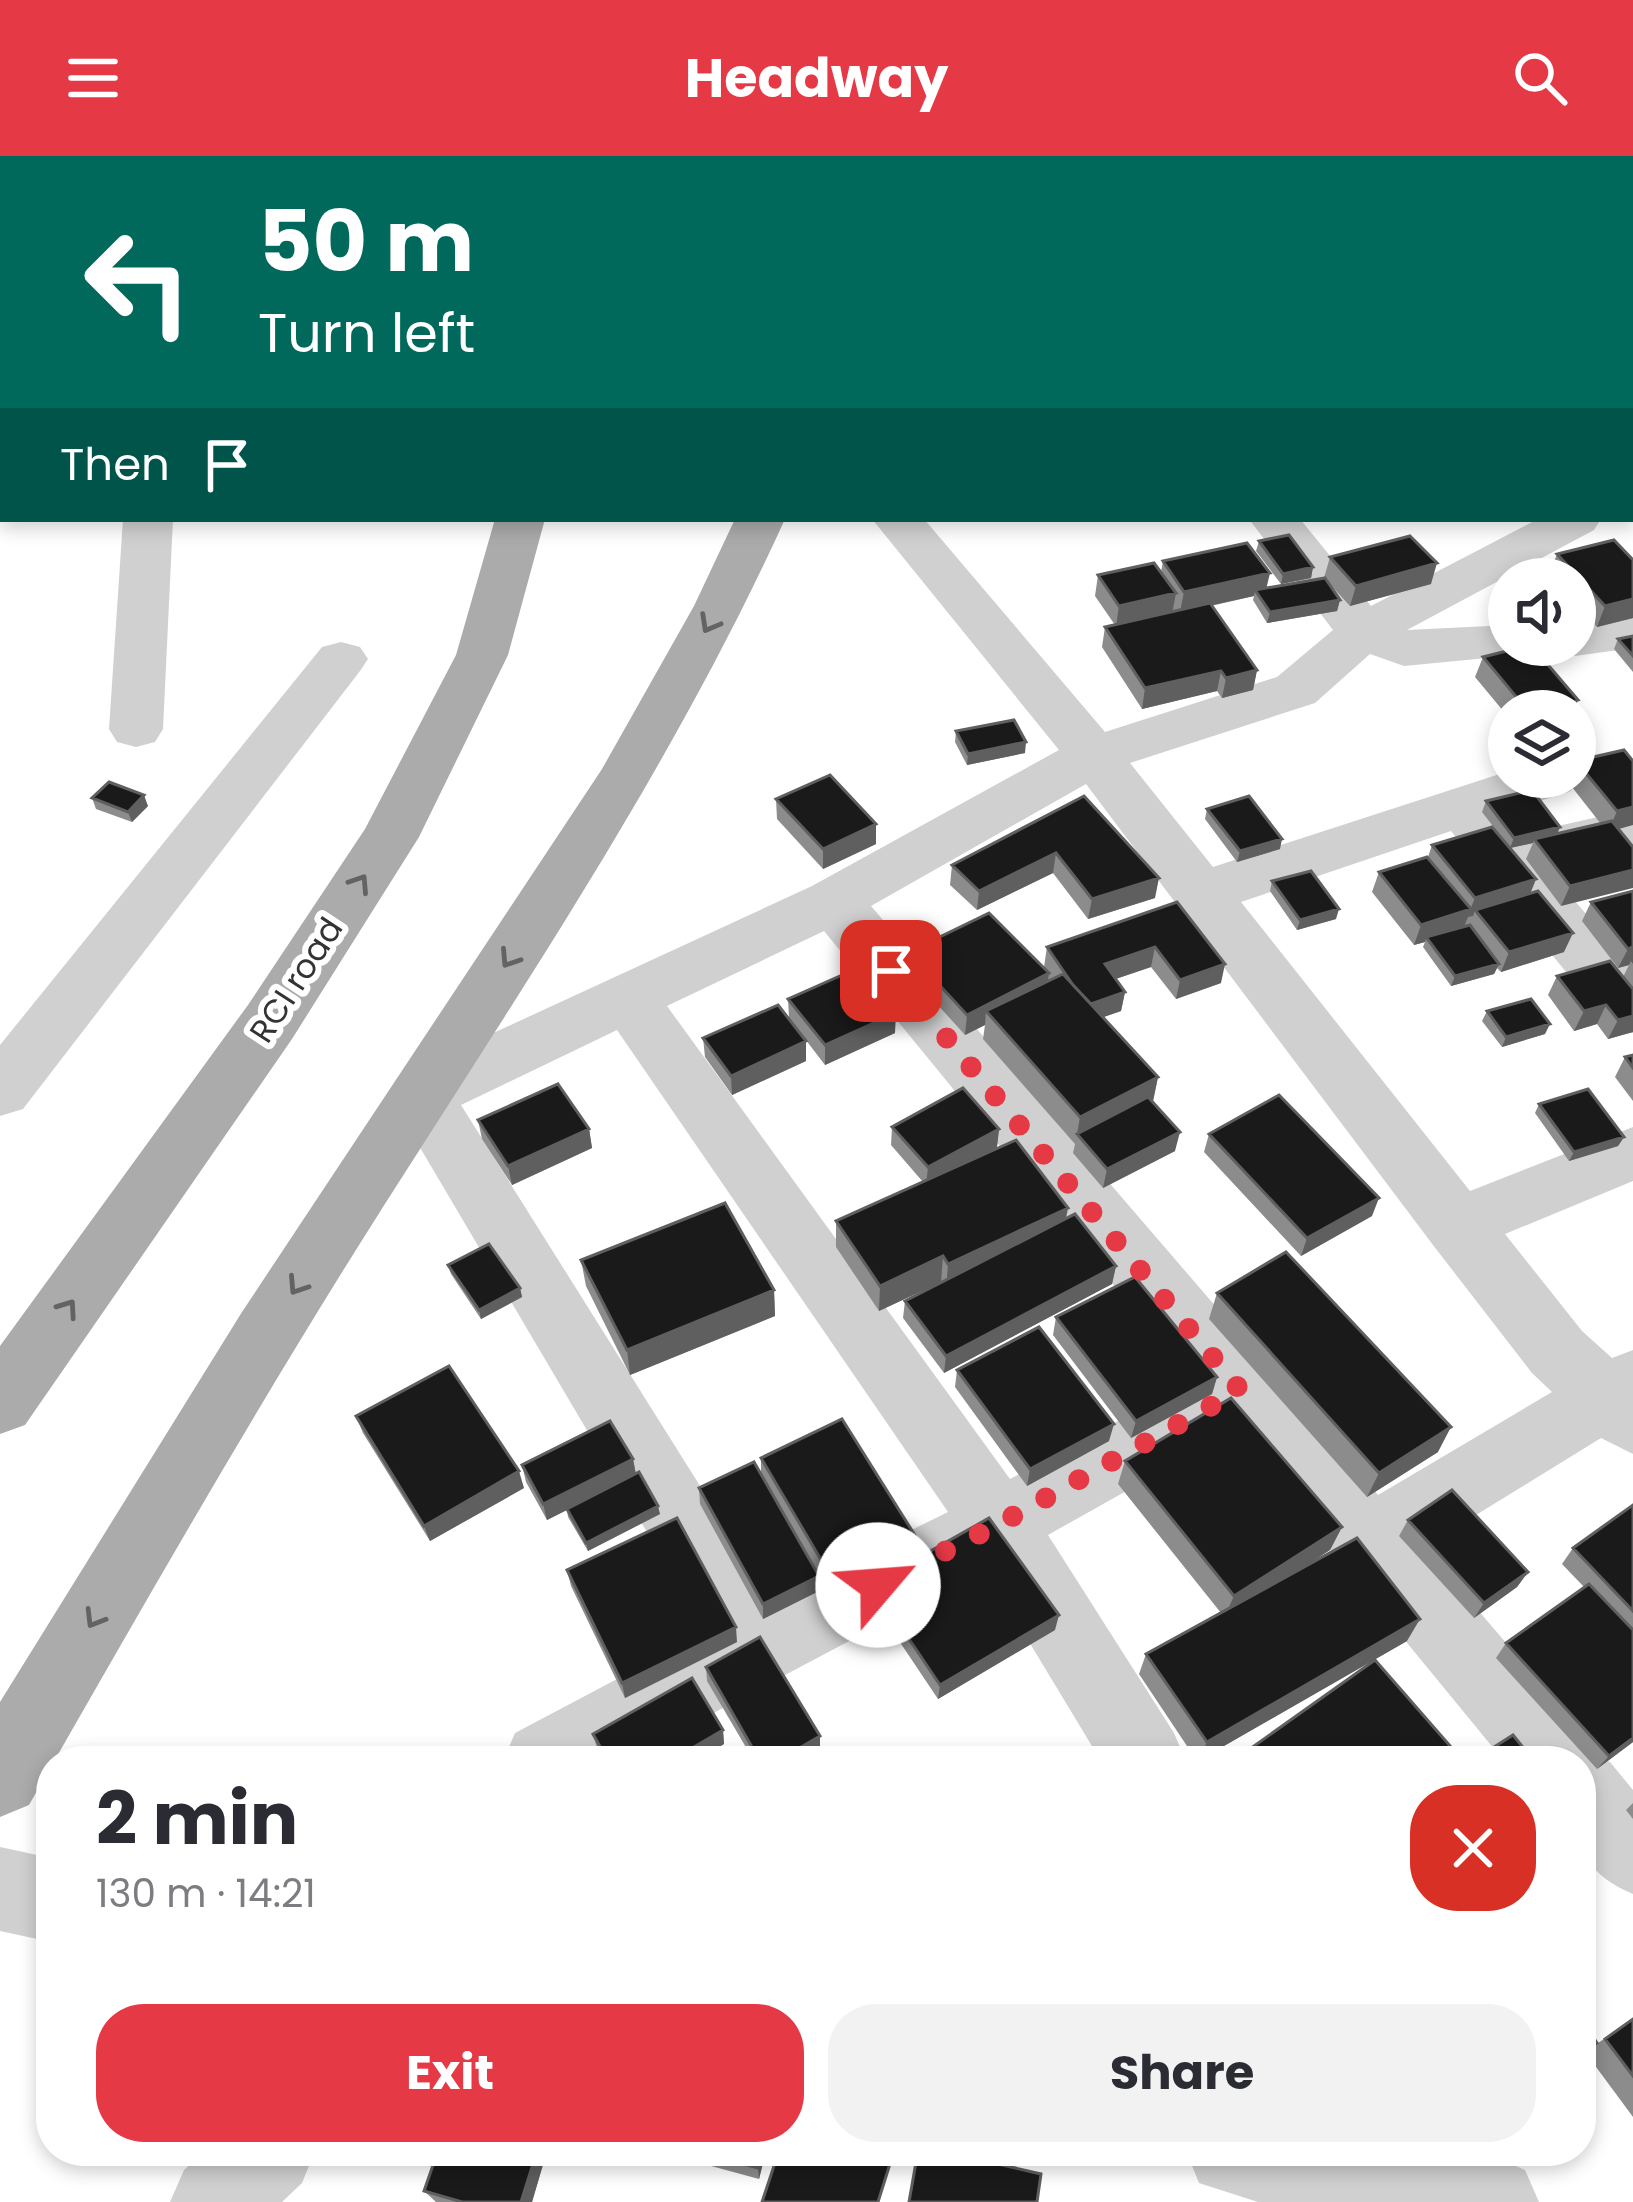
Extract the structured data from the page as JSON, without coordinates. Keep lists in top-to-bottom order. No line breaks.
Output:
{"streets":{"main road":["RCI road"]},"page":{"header":"Headway","turn":["50 m","Turn left"],"then":"Then","heading":["2 min","130 m · 14:21"],"buttons":["Exit","Share"]}}
